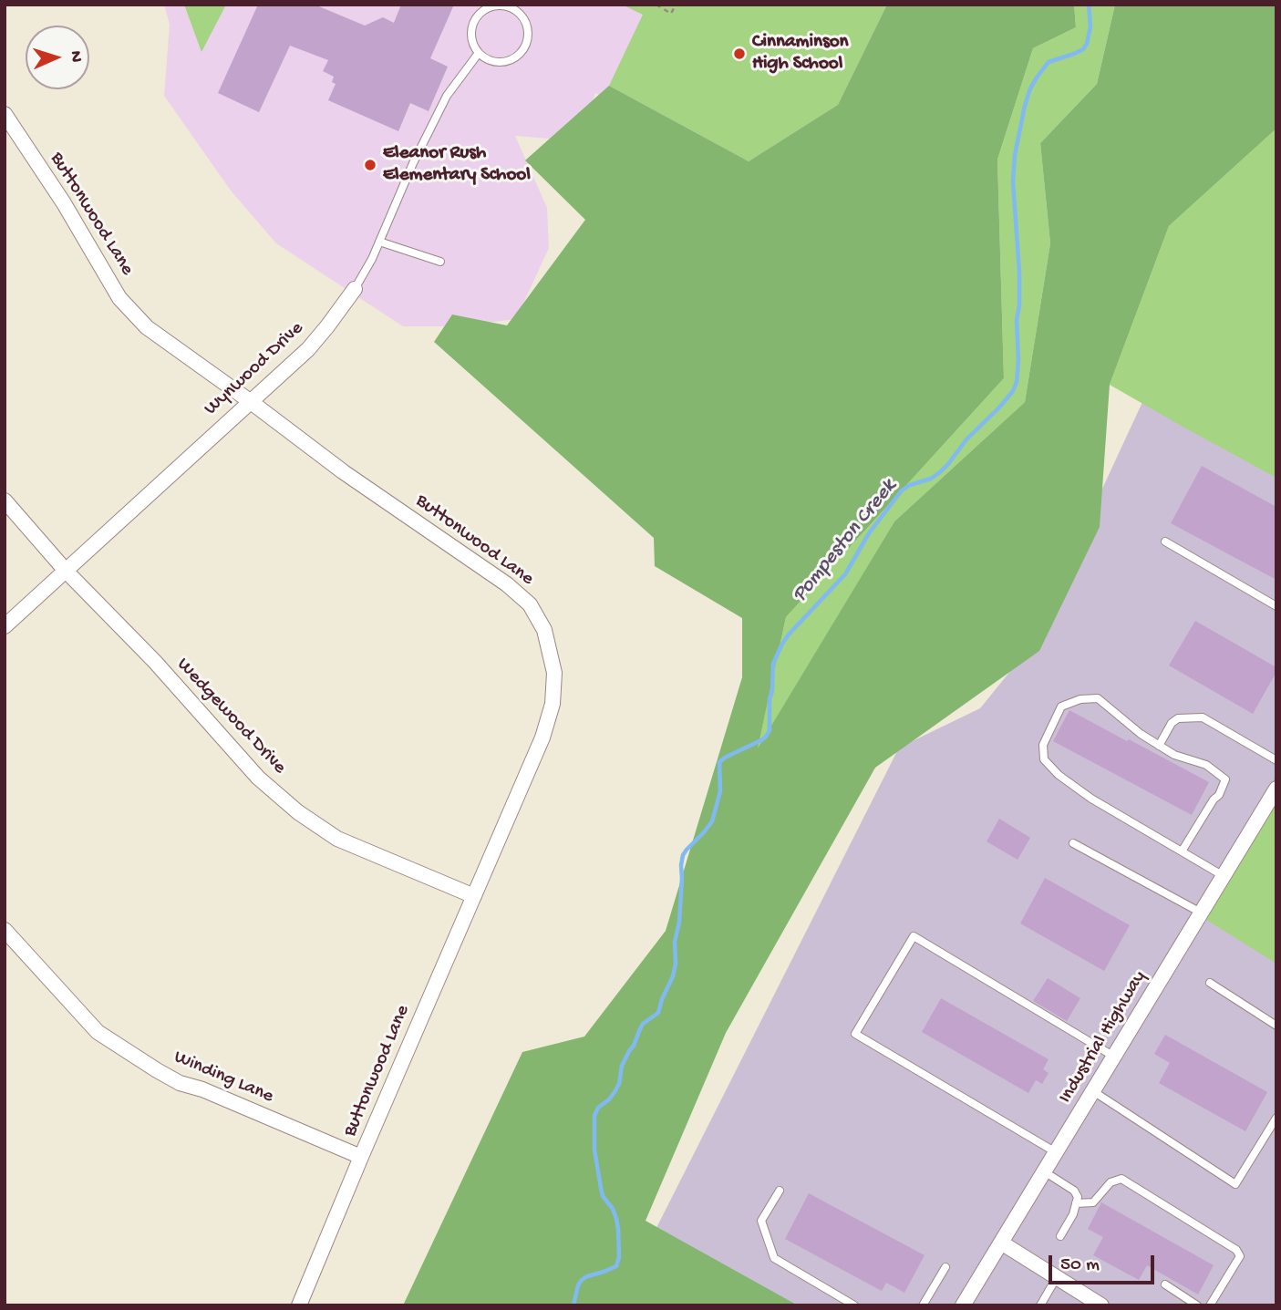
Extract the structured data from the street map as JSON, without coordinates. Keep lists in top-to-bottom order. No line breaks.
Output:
{"streets":{"street":["Buttonwood Lane","Wynwood Drive","Wedgewood Drive","Industrial Highway","Winding Lane"]},"crossings":[["Buttonwood Lane","Wynwood Drive"],["Buttonwood Lane","Wedgewood Drive"],["Buttonwood Lane","Winding Lane"],["Wynwood Drive","Wedgewood Drive"]],"water":["Pompeston Creek"],"places":["Cinnaminson High School","Eleanor Rush Elementary School"],"scale_bar":"50 m","north":"right"}
